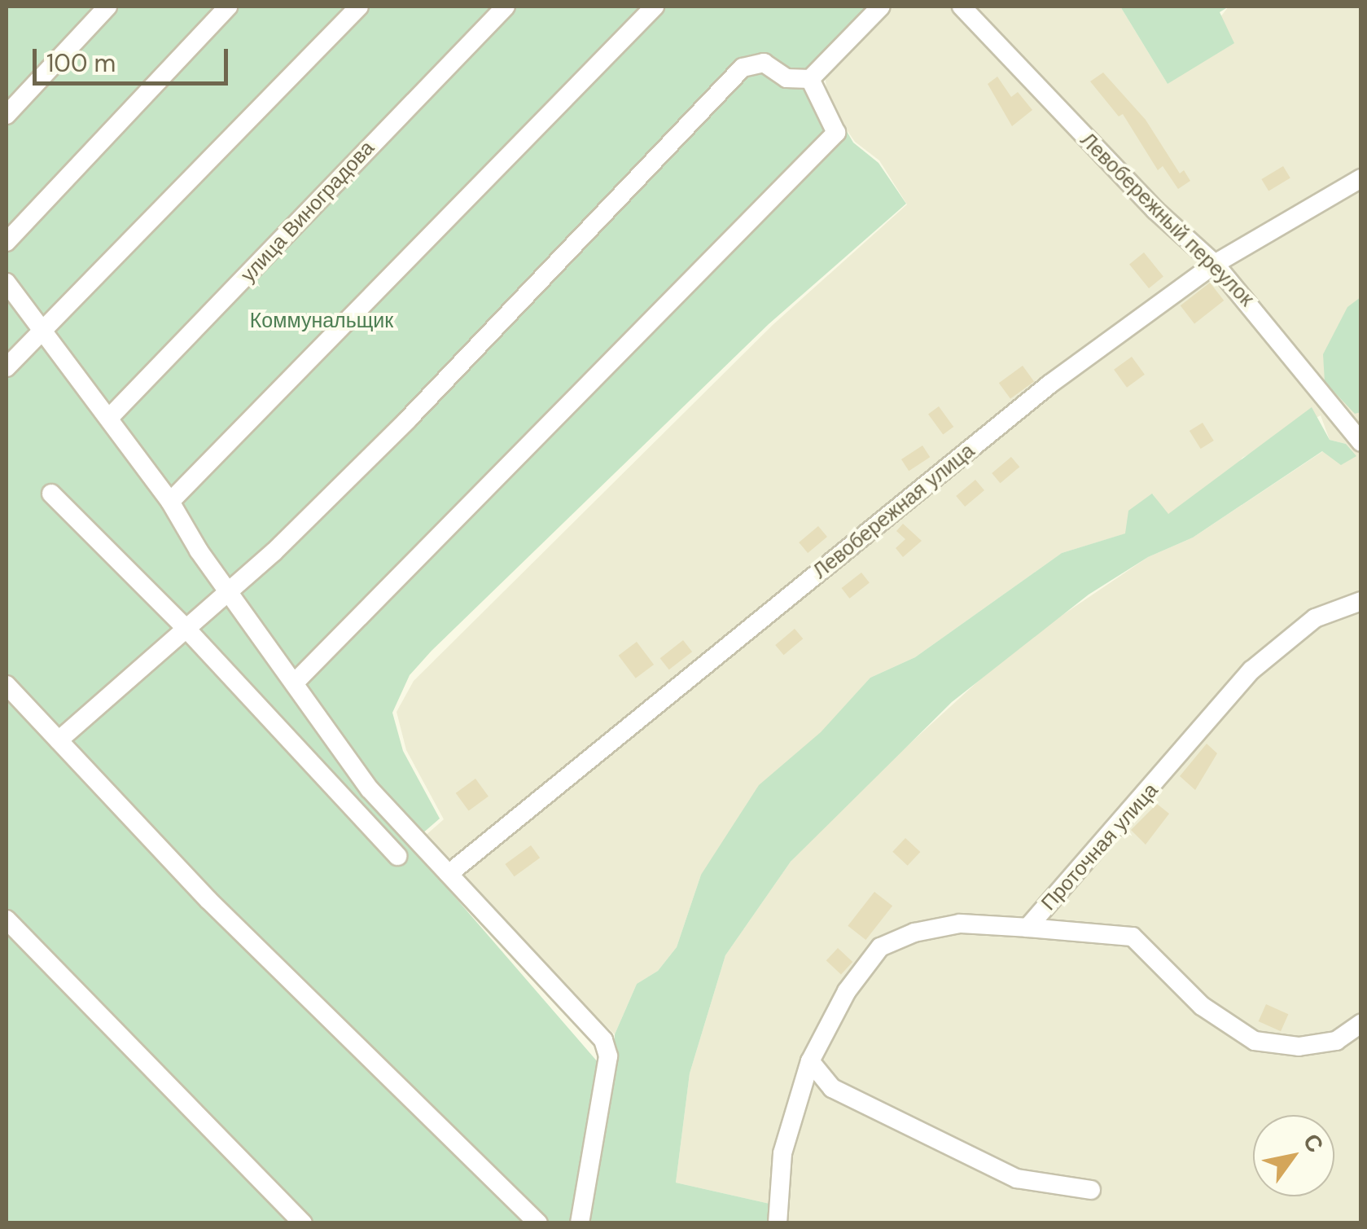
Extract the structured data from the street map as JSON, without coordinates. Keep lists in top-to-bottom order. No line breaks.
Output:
{"streets":{"street":["улица Виноградова","Левобережный переулок","Левобережная улица","Проточная улица"]},"crossings":[["Левобережный переулок","Левобережная улица"]],"parks":["Коммунальщик"],"scale_bar":"100 m","north":"top right"}
